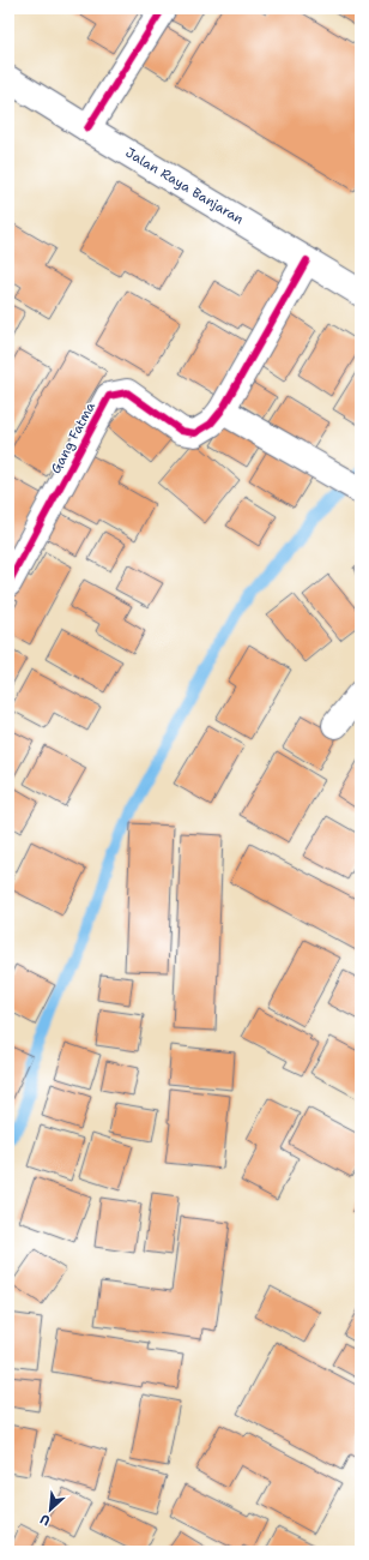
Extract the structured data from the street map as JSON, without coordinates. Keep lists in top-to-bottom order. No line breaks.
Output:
{"streets":{"street":["Jalan Raya Banjaran","Gang Fatma"]},"crossings":[["Jalan Raya Banjaran","Gang Fatma"]],"north":"bottom left"}
